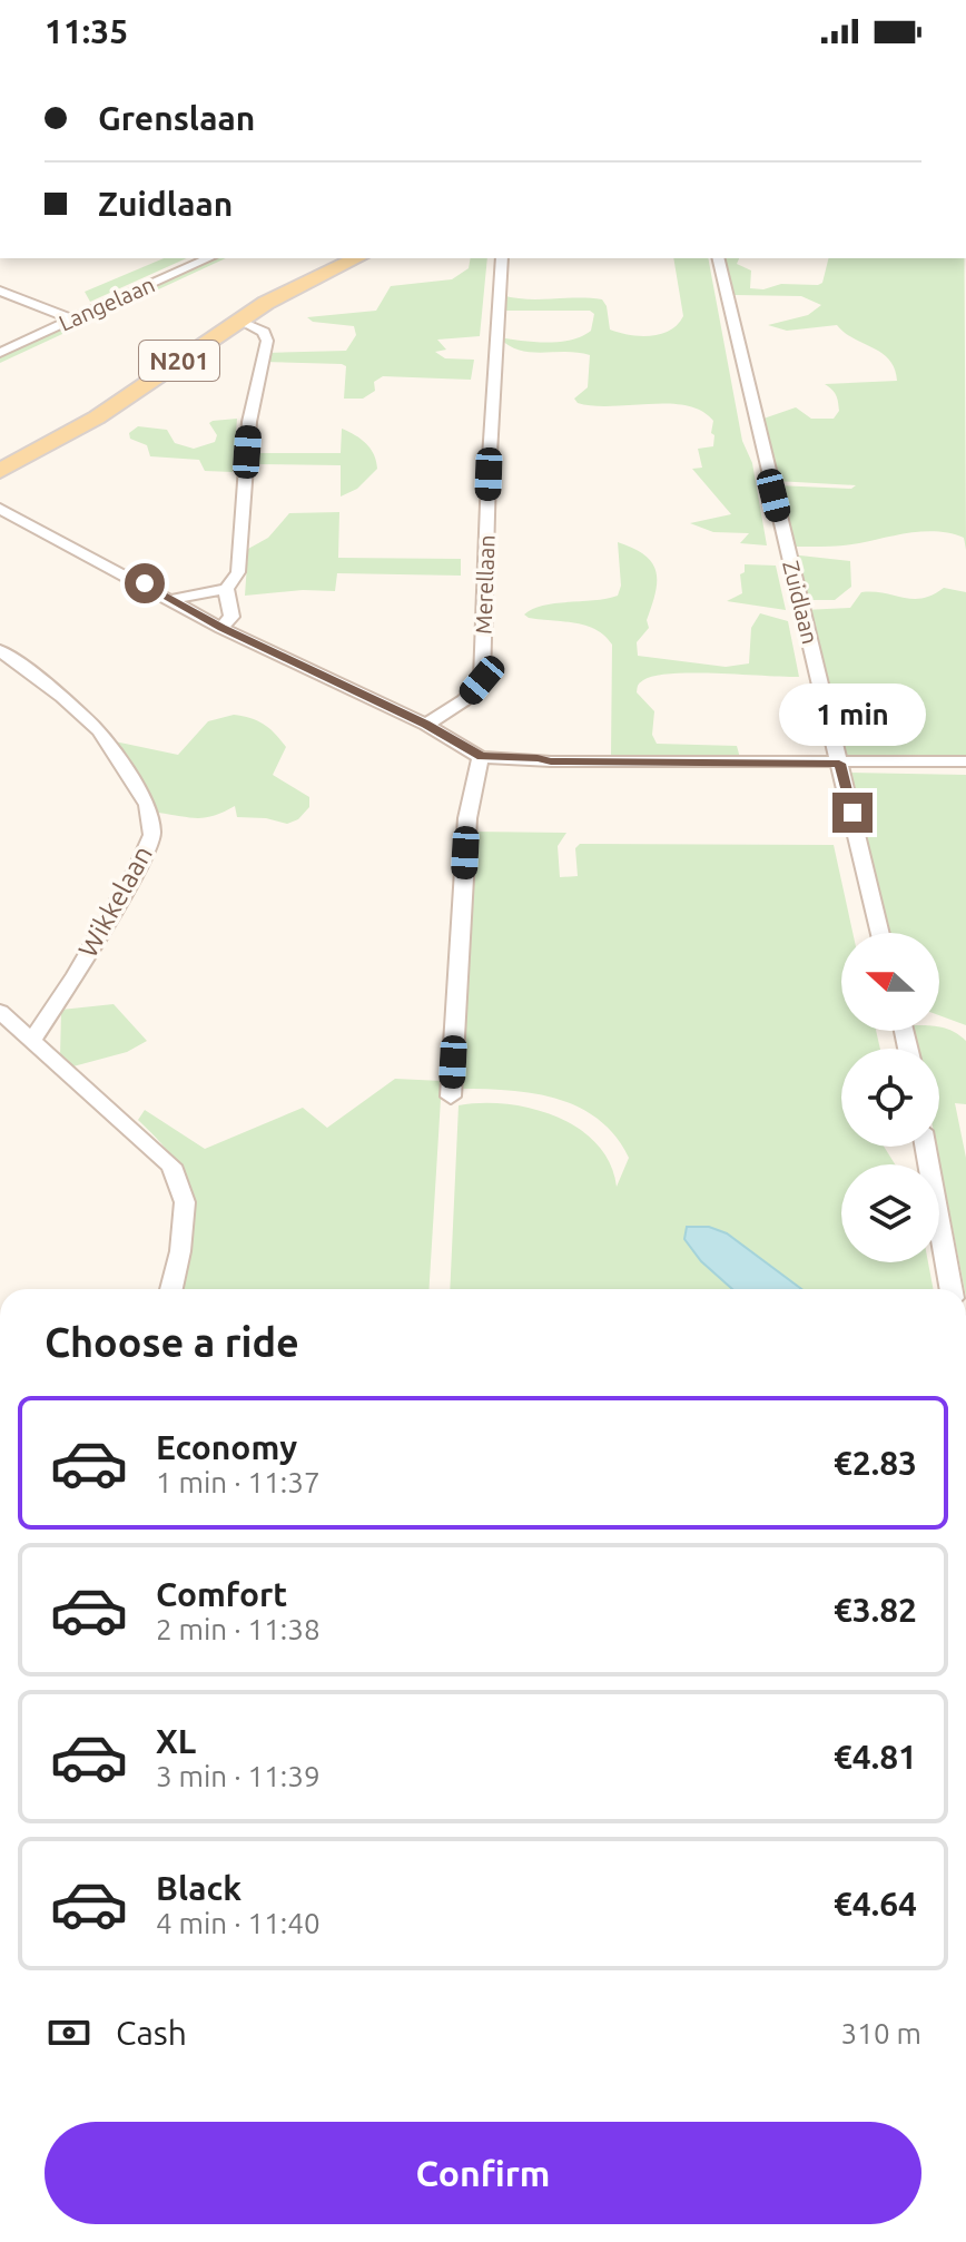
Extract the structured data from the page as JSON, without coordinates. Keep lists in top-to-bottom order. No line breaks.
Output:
{"streets":{"main road":["N201"],"street":["Langelaan","Merellaan","Zuidlaan","Wikkelaan"]},"north":"left","page":{"status":"11:35","banner":["Grenslaan","Zuidlaan"],"bubble":"1 min","heading":"Choose a ride","list":[{"name":"Economy","note":"1 min · 11:37","value":"€2.83"},{"name":"Comfort","note":"2 min · 11:38","value":"€3.82"},{"name":"XL","note":"3 min · 11:39","value":"€4.81"},{"name":"Black","note":"4 min · 11:40","value":"€4.64"}],"pay":["Cash","310 m"],"buttons":"Confirm"}}
